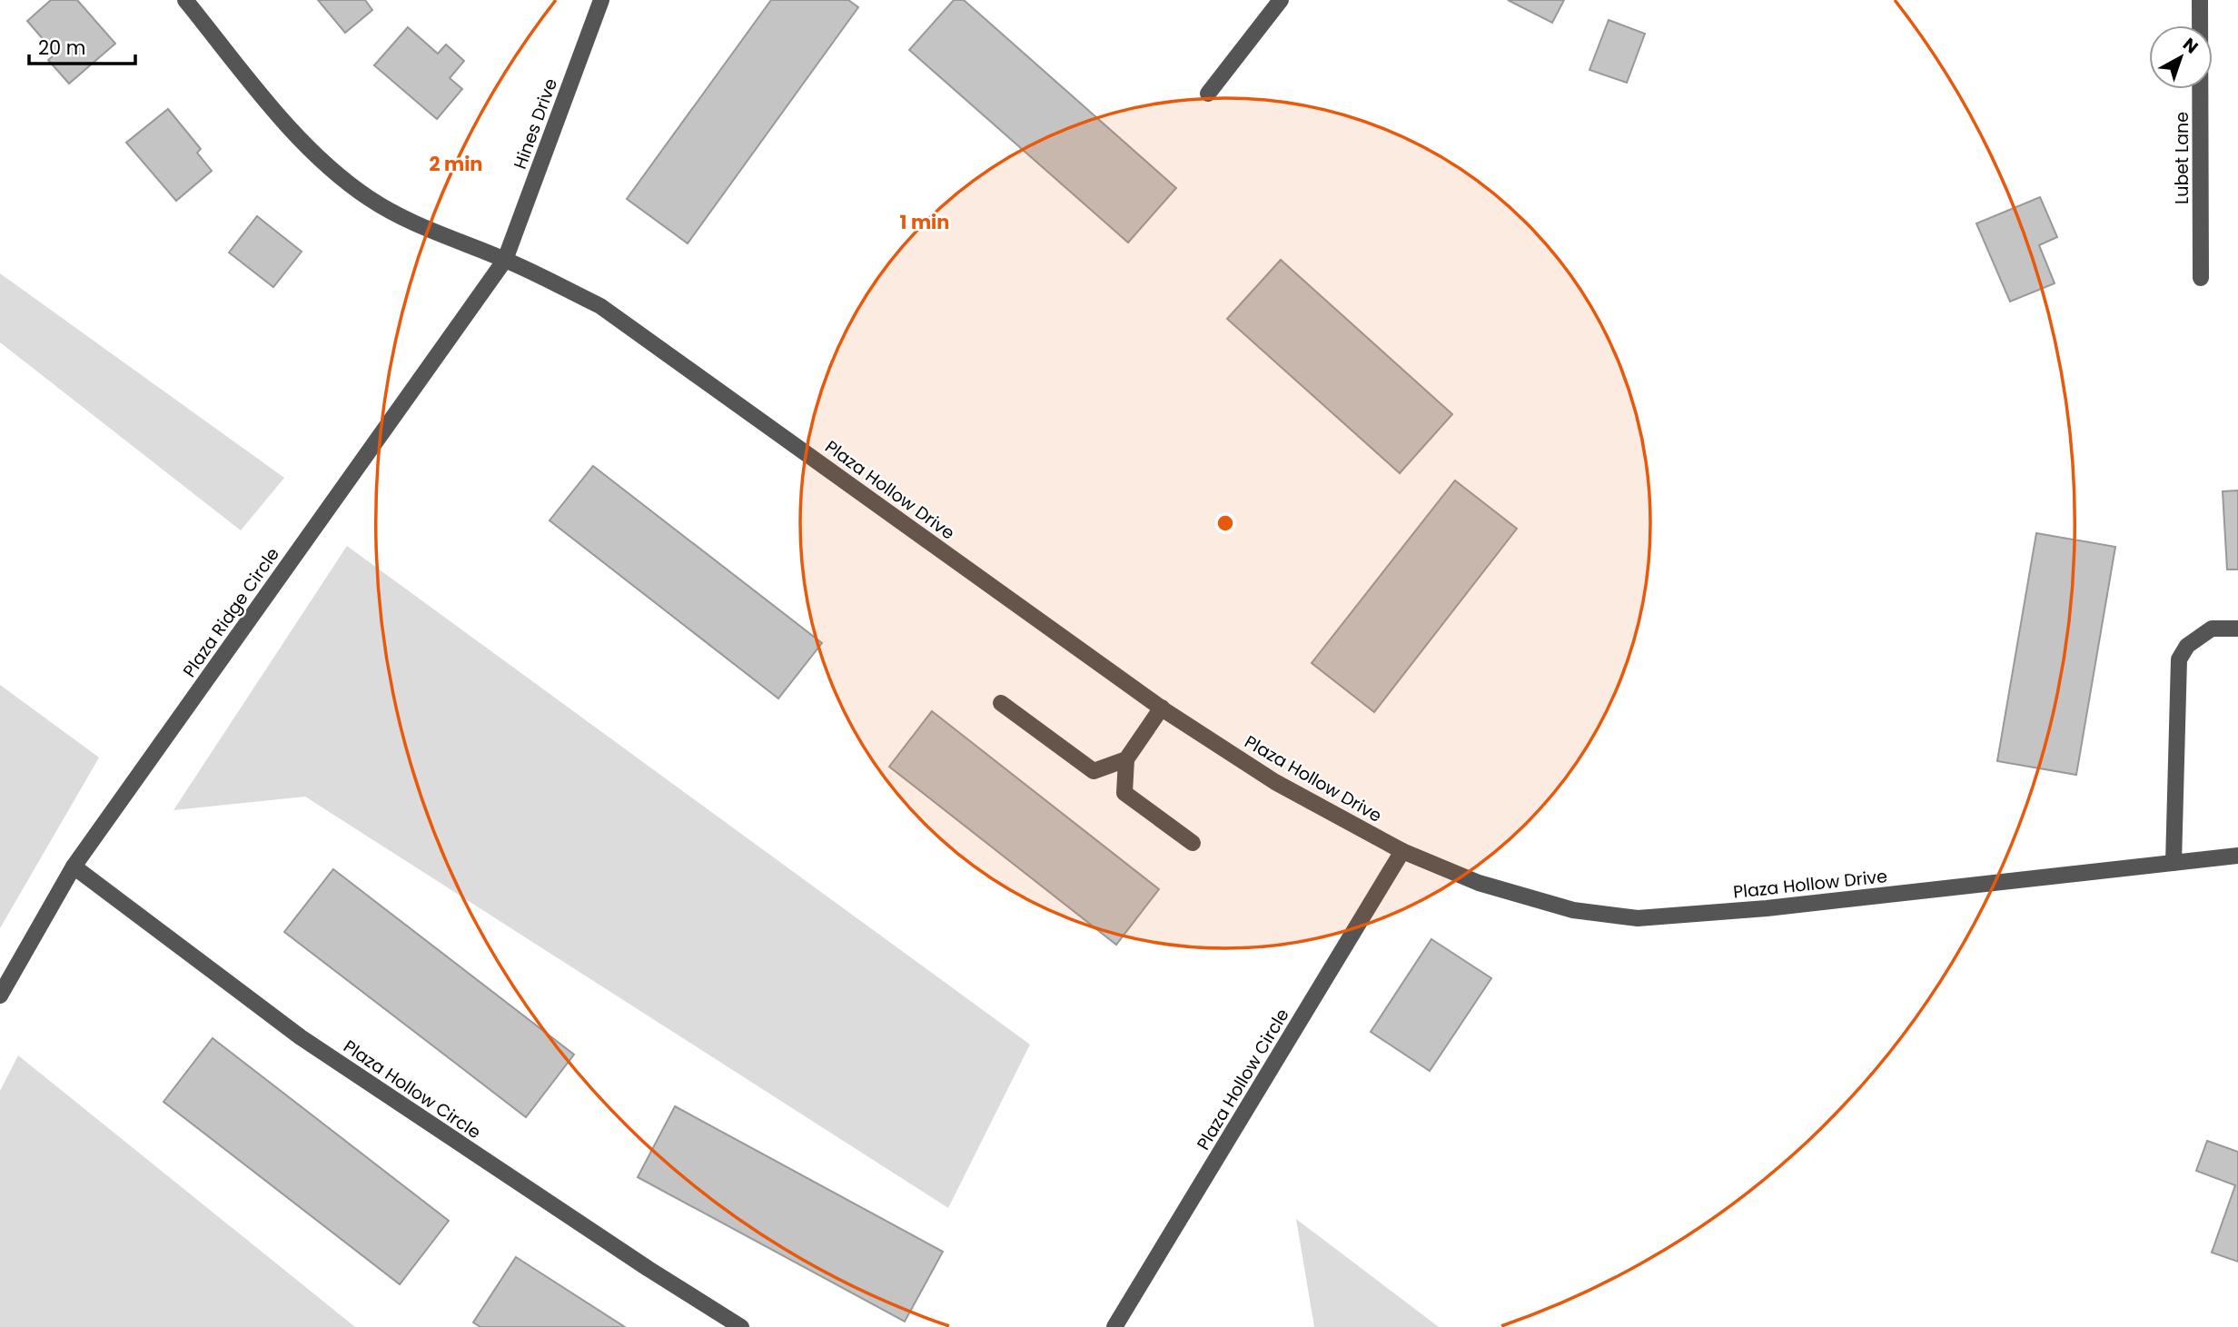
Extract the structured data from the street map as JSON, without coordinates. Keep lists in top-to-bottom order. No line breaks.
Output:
{"streets":{"street":["Hines Drive","Lubet Lane","Plaza Hollow Drive","Plaza Ridge Circle","Plaza Hollow Circle"]},"crossings":[["Hines Drive","Plaza Hollow Drive"],["Hines Drive","Plaza Ridge Circle"],["Plaza Hollow Drive","Plaza Ridge Circle"],["Plaza Hollow Drive","Plaza Hollow Circle"],["Plaza Ridge Circle","Plaza Hollow Circle"]],"scale_bar":"20 m","north":"top right","rings":["2 min","1 min"]}
